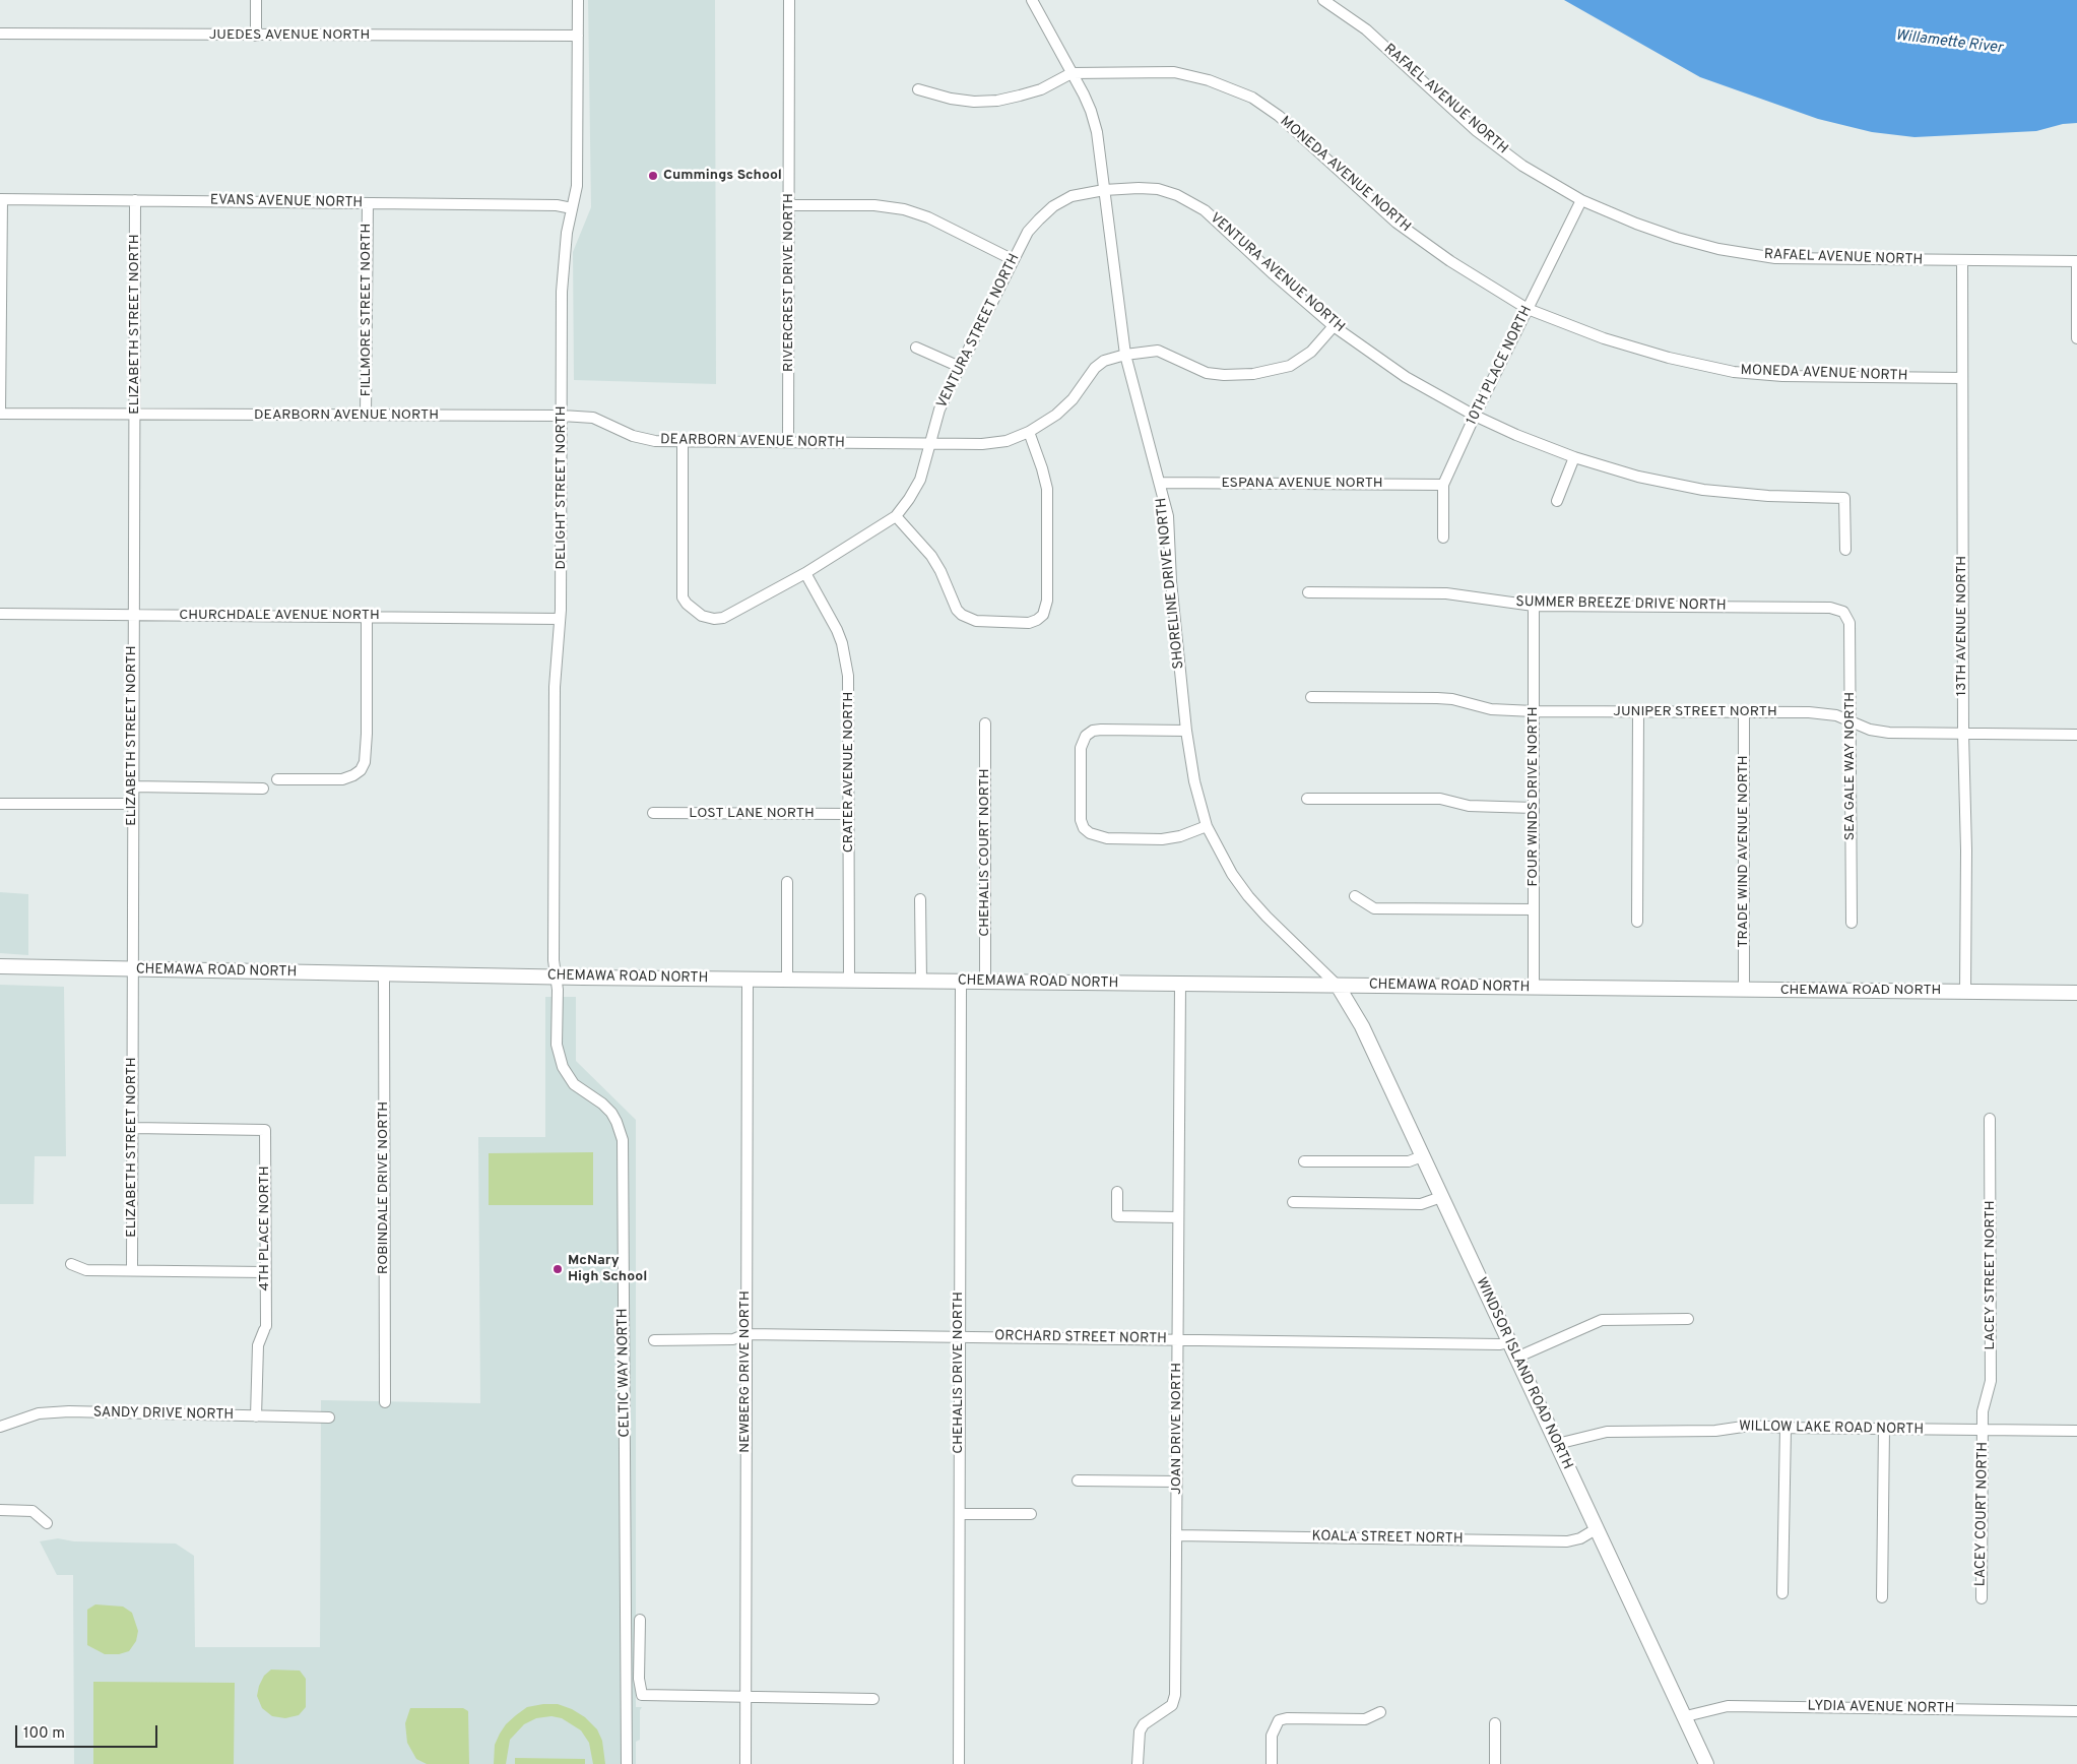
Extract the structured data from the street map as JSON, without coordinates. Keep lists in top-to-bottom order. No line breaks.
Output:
{"streets":{"street":["JUEDES AVENUE NORTH","RAFAEL AVENUE NORTH","MONEDA AVENUE NORTH","EVANS AVENUE NORTH","VENTURA AVENUE NORTH","RIVERCREST DRIVE NORTH","FILLMORE STREET NORTH","ELIZABETH STREET NORTH","VENTURA STREET NORTH","10TH PLACE NORTH","DEARBORN AVENUE NORTH","ESPANA AVENUE NORTH","DELIGHT STREET NORTH","SHORELINE DRIVE NORTH","SUMMER BREEZE DRIVE NORTH","CHURCHDALE AVENUE NORTH","13TH AVENUE NORTH","JUNIPER STREET NORTH","SEA GALE WAY NORTH","CRATER AVENUE NORTH","FOUR WINDS DRIVE NORTH","LOST LANE NORTH","TRADE WIND AVENUE NORTH","CHEHALIS COURT NORTH","CHEMAWA ROAD NORTH","ROBINDALE DRIVE NORTH","4TH PLACE NORTH","LACEY STREET NORTH","ORCHARD STREET NORTH","NEWBERG DRIVE NORTH","CELTIC WAY NORTH","CHEHALIS DRIVE NORTH","WINDSOR ISLAND ROAD NORTH","SANDY DRIVE NORTH","JOAN DRIVE NORTH","WILLOW LAKE ROAD NORTH","LACEY COURT NORTH","KOALA STREET NORTH","LYDIA AVENUE NORTH"]},"crossings":[["JUEDES AVENUE NORTH","DELIGHT STREET NORTH"],["RAFAEL AVENUE NORTH","10TH PLACE NORTH"],["RAFAEL AVENUE NORTH","13TH AVENUE NORTH"],["MONEDA AVENUE NORTH","10TH PLACE NORTH"],["MONEDA AVENUE NORTH","SHORELINE DRIVE NORTH"],["MONEDA AVENUE NORTH","13TH AVENUE NORTH"],["EVANS AVENUE NORTH","FILLMORE STREET NORTH"],["EVANS AVENUE NORTH","ELIZABETH STREET NORTH"],["EVANS AVENUE NORTH","DELIGHT STREET NORTH"],["VENTURA AVENUE NORTH","VENTURA STREET NORTH"],["VENTURA AVENUE NORTH","10TH PLACE NORTH"],["VENTURA AVENUE NORTH","DEARBORN AVENUE NORTH"],["VENTURA AVENUE NORTH","SHORELINE DRIVE NORTH"],["RIVERCREST DRIVE NORTH","DEARBORN AVENUE NORTH"],["FILLMORE STREET NORTH","DEARBORN AVENUE NORTH"],["ELIZABETH STREET NORTH","DEARBORN AVENUE NORTH"],["ELIZABETH STREET NORTH","CHURCHDALE AVENUE NORTH"],["ELIZABETH STREET NORTH","CHEMAWA ROAD NORTH"],["ELIZABETH STREET NORTH","4TH PLACE NORTH"],["VENTURA STREET NORTH","DEARBORN AVENUE NORTH"],["VENTURA STREET NORTH","SHORELINE DRIVE NORTH"],["VENTURA STREET NORTH","CRATER AVENUE NORTH"],["10TH PLACE NORTH","ESPANA AVENUE NORTH"],["DEARBORN AVENUE NORTH","DELIGHT STREET NORTH"],["DEARBORN AVENUE NORTH","SHORELINE DRIVE NORTH"],["ESPANA AVENUE NORTH","SHORELINE DRIVE NORTH"],["DELIGHT STREET NORTH","CHURCHDALE AVENUE NORTH"],["DELIGHT STREET NORTH","CHEMAWA ROAD NORTH"],["DELIGHT STREET NORTH","CELTIC WAY NORTH"],["SHORELINE DRIVE NORTH","CHEMAWA ROAD NORTH"],["SHORELINE DRIVE NORTH","WINDSOR ISLAND ROAD NORTH"],["SUMMER BREEZE DRIVE NORTH","SEA GALE WAY NORTH"],["SUMMER BREEZE DRIVE NORTH","FOUR WINDS DRIVE NORTH"],["13TH AVENUE NORTH","JUNIPER STREET NORTH"],["13TH AVENUE NORTH","CHEMAWA ROAD NORTH"],["JUNIPER STREET NORTH","SEA GALE WAY NORTH"],["JUNIPER STREET NORTH","FOUR WINDS DRIVE NORTH"],["JUNIPER STREET NORTH","TRADE WIND AVENUE NORTH"],["CRATER AVENUE NORTH","LOST LANE NORTH"],["CRATER AVENUE NORTH","CHEMAWA ROAD NORTH"],["FOUR WINDS DRIVE NORTH","CHEMAWA ROAD NORTH"],["TRADE WIND AVENUE NORTH","CHEMAWA ROAD NORTH"],["CHEHALIS COURT NORTH","CHEMAWA ROAD NORTH"],["CHEMAWA ROAD NORTH","ROBINDALE DRIVE NORTH"],["CHEMAWA ROAD NORTH","NEWBERG DRIVE NORTH"],["CHEMAWA ROAD NORTH","CELTIC WAY NORTH"],["CHEMAWA ROAD NORTH","CHEHALIS DRIVE NORTH"],["CHEMAWA ROAD NORTH","WINDSOR ISLAND ROAD NORTH"],["CHEMAWA ROAD NORTH","JOAN DRIVE NORTH"],["4TH PLACE NORTH","SANDY DRIVE NORTH"],["LACEY STREET NORTH","WILLOW LAKE ROAD NORTH"],["LACEY STREET NORTH","LACEY COURT NORTH"],["ORCHARD STREET NORTH","NEWBERG DRIVE NORTH"],["ORCHARD STREET NORTH","CHEHALIS DRIVE NORTH"],["ORCHARD STREET NORTH","WINDSOR ISLAND ROAD NORTH"],["ORCHARD STREET NORTH","JOAN DRIVE NORTH"],["WINDSOR ISLAND ROAD NORTH","WILLOW LAKE ROAD NORTH"],["WINDSOR ISLAND ROAD NORTH","KOALA STREET NORTH"],["WINDSOR ISLAND ROAD NORTH","LYDIA AVENUE NORTH"],["JOAN DRIVE NORTH","KOALA STREET NORTH"],["WILLOW LAKE ROAD NORTH","LACEY COURT NORTH"]],"water":["Willamette River"],"places":["Cummings School","McNary High School"],"scale_bar":"100 m"}
